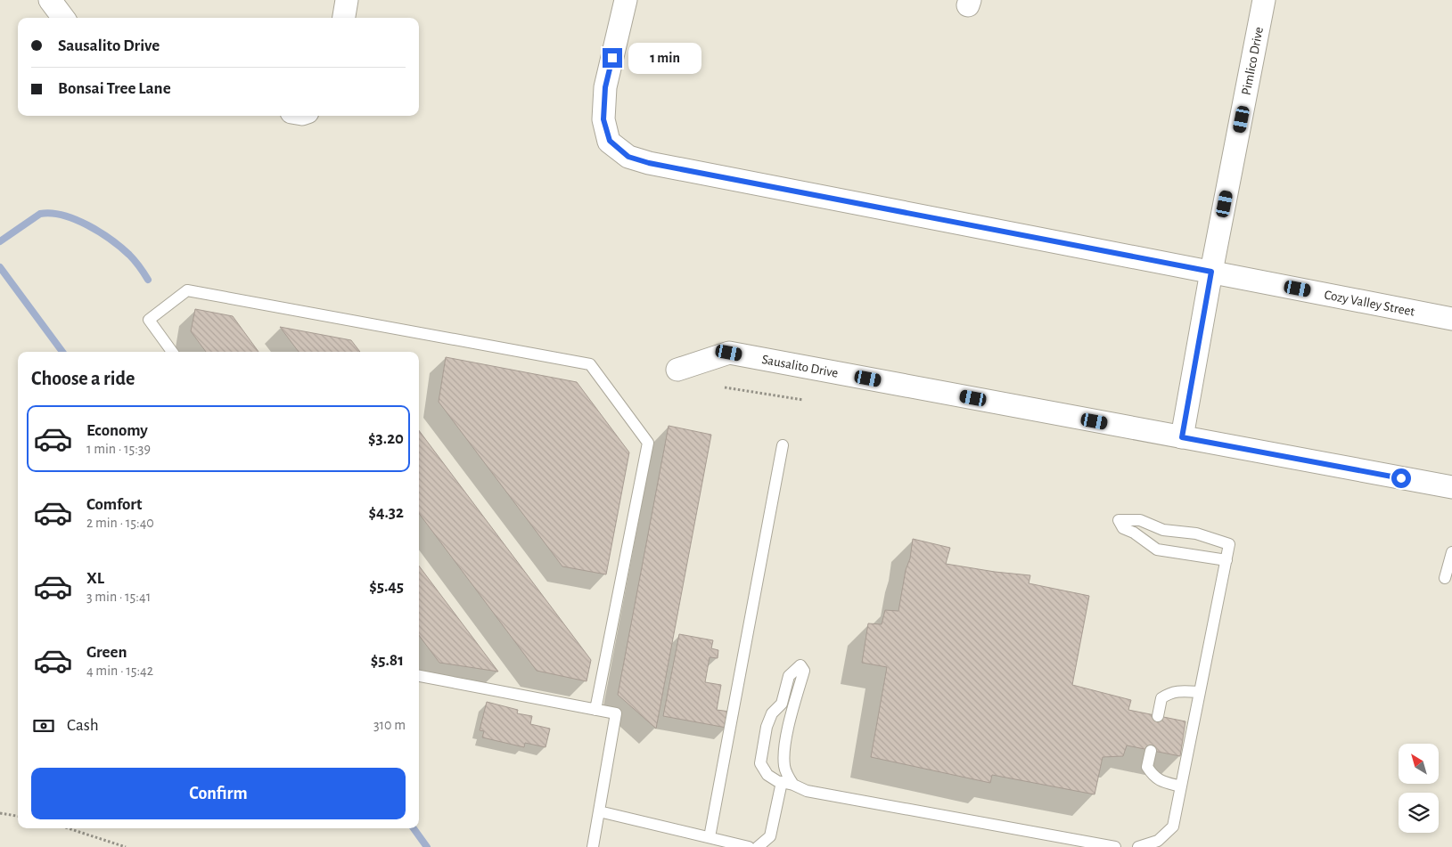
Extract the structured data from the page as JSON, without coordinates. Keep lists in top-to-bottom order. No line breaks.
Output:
{"streets":{"street":["Pimlico Drive","Cozy Valley Street","Sausalito Drive"]},"crossings":[["Pimlico Drive","Cozy Valley Street"],["Pimlico Drive","Sausalito Drive"]],"north":"top left","page":{"banner":["Sausalito Drive","Bonsai Tree Lane"],"bubble":"1 min","heading":"Choose a ride","list":[{"name":"Economy","note":"1 min · 15:39","value":"$3.20"},{"name":"Comfort","note":"2 min · 15:40","value":"$4.32"},{"name":"XL","note":"3 min · 15:41","value":"$5.45"},{"name":"Green","note":"4 min · 15:42","value":"$5.81"}],"pay":["Cash","310 m"],"buttons":"Confirm"}}
